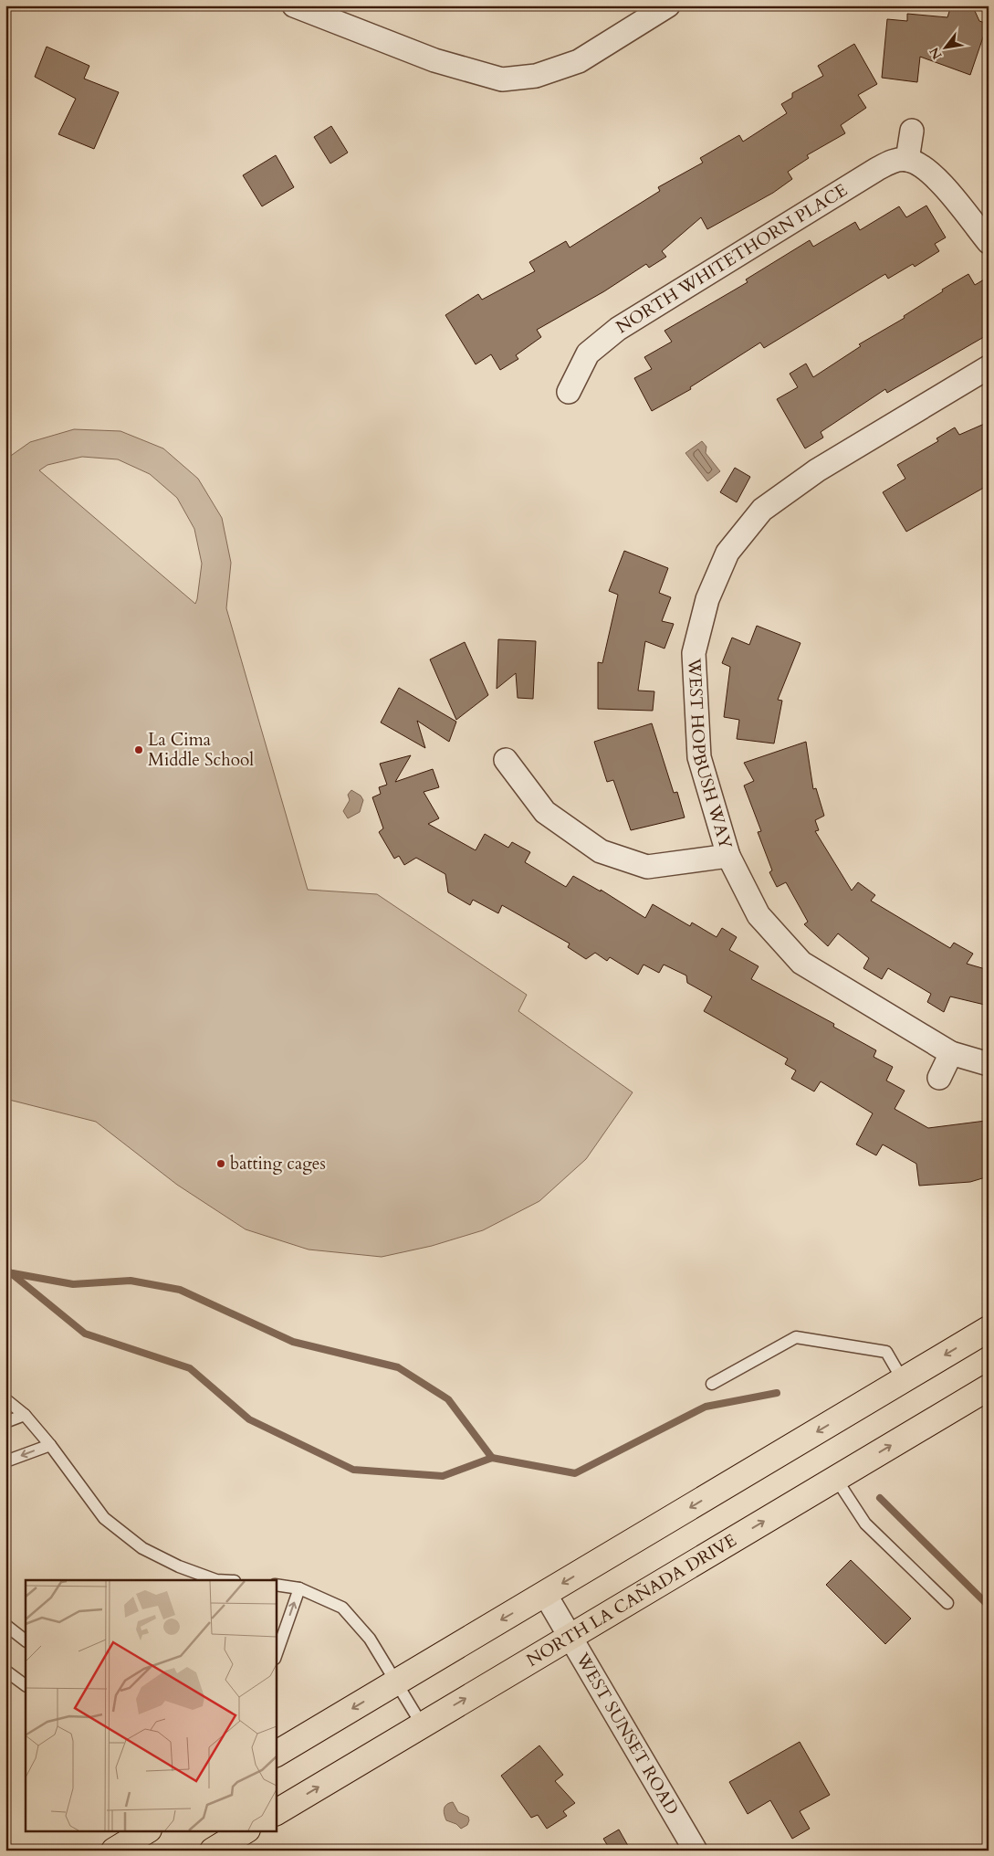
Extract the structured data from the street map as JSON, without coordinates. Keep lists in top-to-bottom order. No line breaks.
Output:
{"streets":{"main road":["NORTH LA CAÑADA DRIVE"],"street":["NORTH WHITETHORN PLACE","WEST HOPBUSH WAY","WEST SUNSET ROAD"]},"crossings":[["NORTH LA CAÑADA DRIVE","WEST SUNSET ROAD"]],"places":["La Cima Middle School","batting cages"],"north":"bottom left"}
